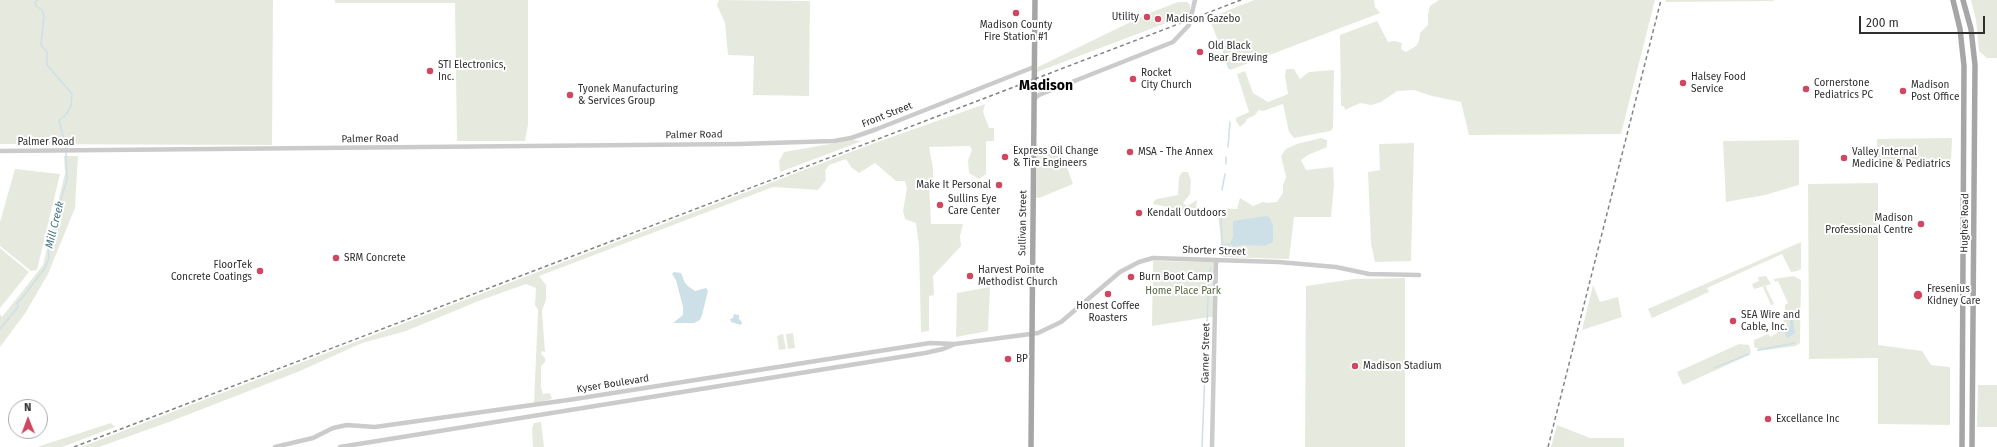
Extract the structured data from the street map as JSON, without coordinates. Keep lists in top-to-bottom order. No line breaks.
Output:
{"streets":{"main road":["Sullivan Street","Hughes Road"],"street":["Front Street","Palmer Road","Shorter Street","Garner Street","Kyser Boulevard"]},"crossings":[["Front Street","Palmer Road"],["Front Street","Sullivan Street"],["Sullivan Street","Shorter Street"],["Sullivan Street","Kyser Boulevard"],["Shorter Street","Garner Street"],["Shorter Street","Kyser Boulevard"]],"districts":["Madison"],"water":["Mill Creek"],"parks":["Home Place Park"],"places":["Madison County Fire Station #1","Utility","Madison Gazebo","Old Black Bear Brewing","STI Electronics, Inc.","Rocket City Church","Halsey Food Service","Cornerstone Pediatrics PC","Madison Post Office","Tyonek Manufacturing & Services Group","MSA - The Annex","Express Oil Change & Tire Engineers","Valley Internal Medicine & Pediatrics","Make It Personal","Sullins Eye Care Center","Kendall Outdoors","Madison Professional Centre","SRM Concrete","FloorTek Concrete Coatings","Harvest Pointe Methodist Church","Burn Boot Camp","Honest Coffee Roasters","Fresenius Kidney Care","SEA Wire and Cable, Inc.","BP","Madison Stadium","Excellance Inc"],"scale_bar":"200 m","north":"top"}
